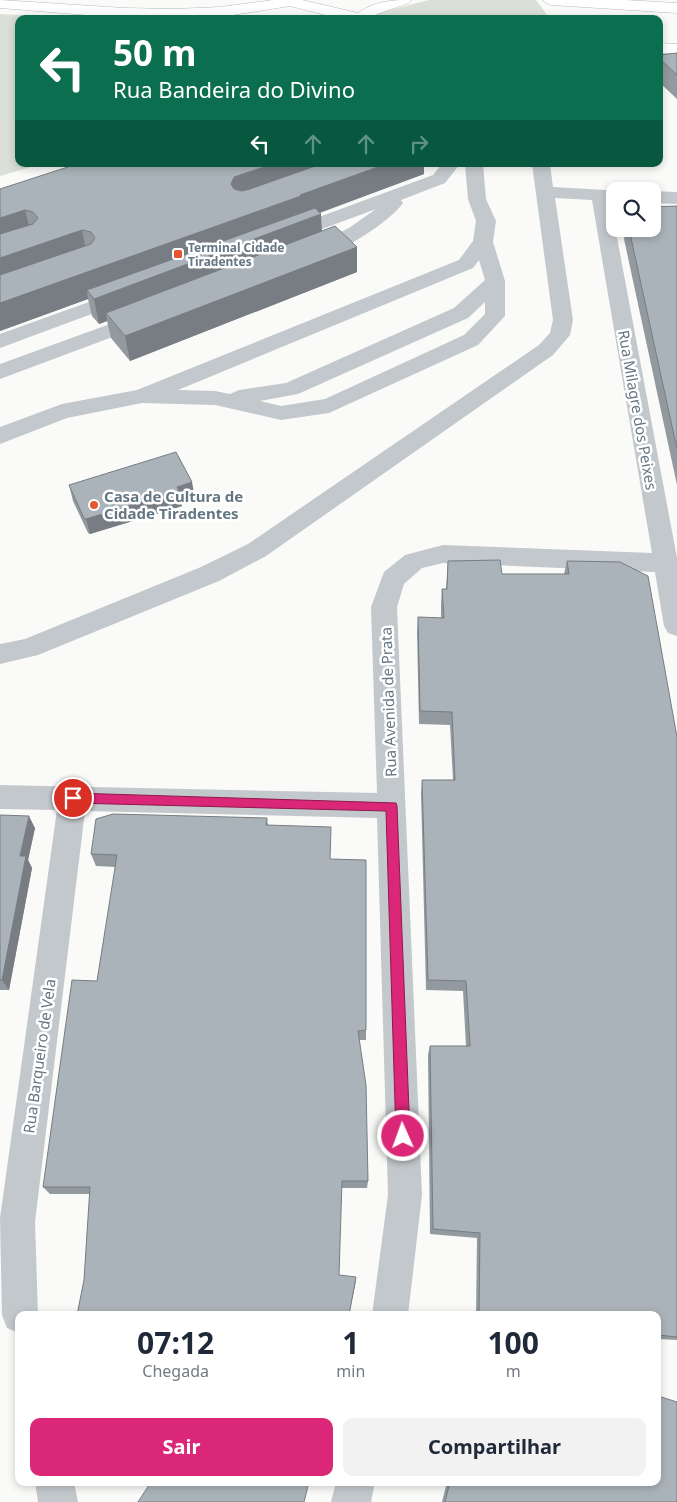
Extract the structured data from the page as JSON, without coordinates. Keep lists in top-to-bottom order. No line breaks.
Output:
{"streets":{"street":["Rua Milagre dos Peixes","Rua Avenida de Prata","Rua Barqueiro de Vela"]},"crossings":[["Rua Milagre dos Peixes","Rua Avenida de Prata"]],"places":{"transit":["Terminal Cidade Tiradentes"],"other":["Casa de Cultura de Cidade Tiradentes"]},"page":{"turn":["50 m","Rua Bandeira do Divino"],"eta":["07:12","Chegada","1","min","100","m"],"buttons":["Sair","Compartilhar"]}}
